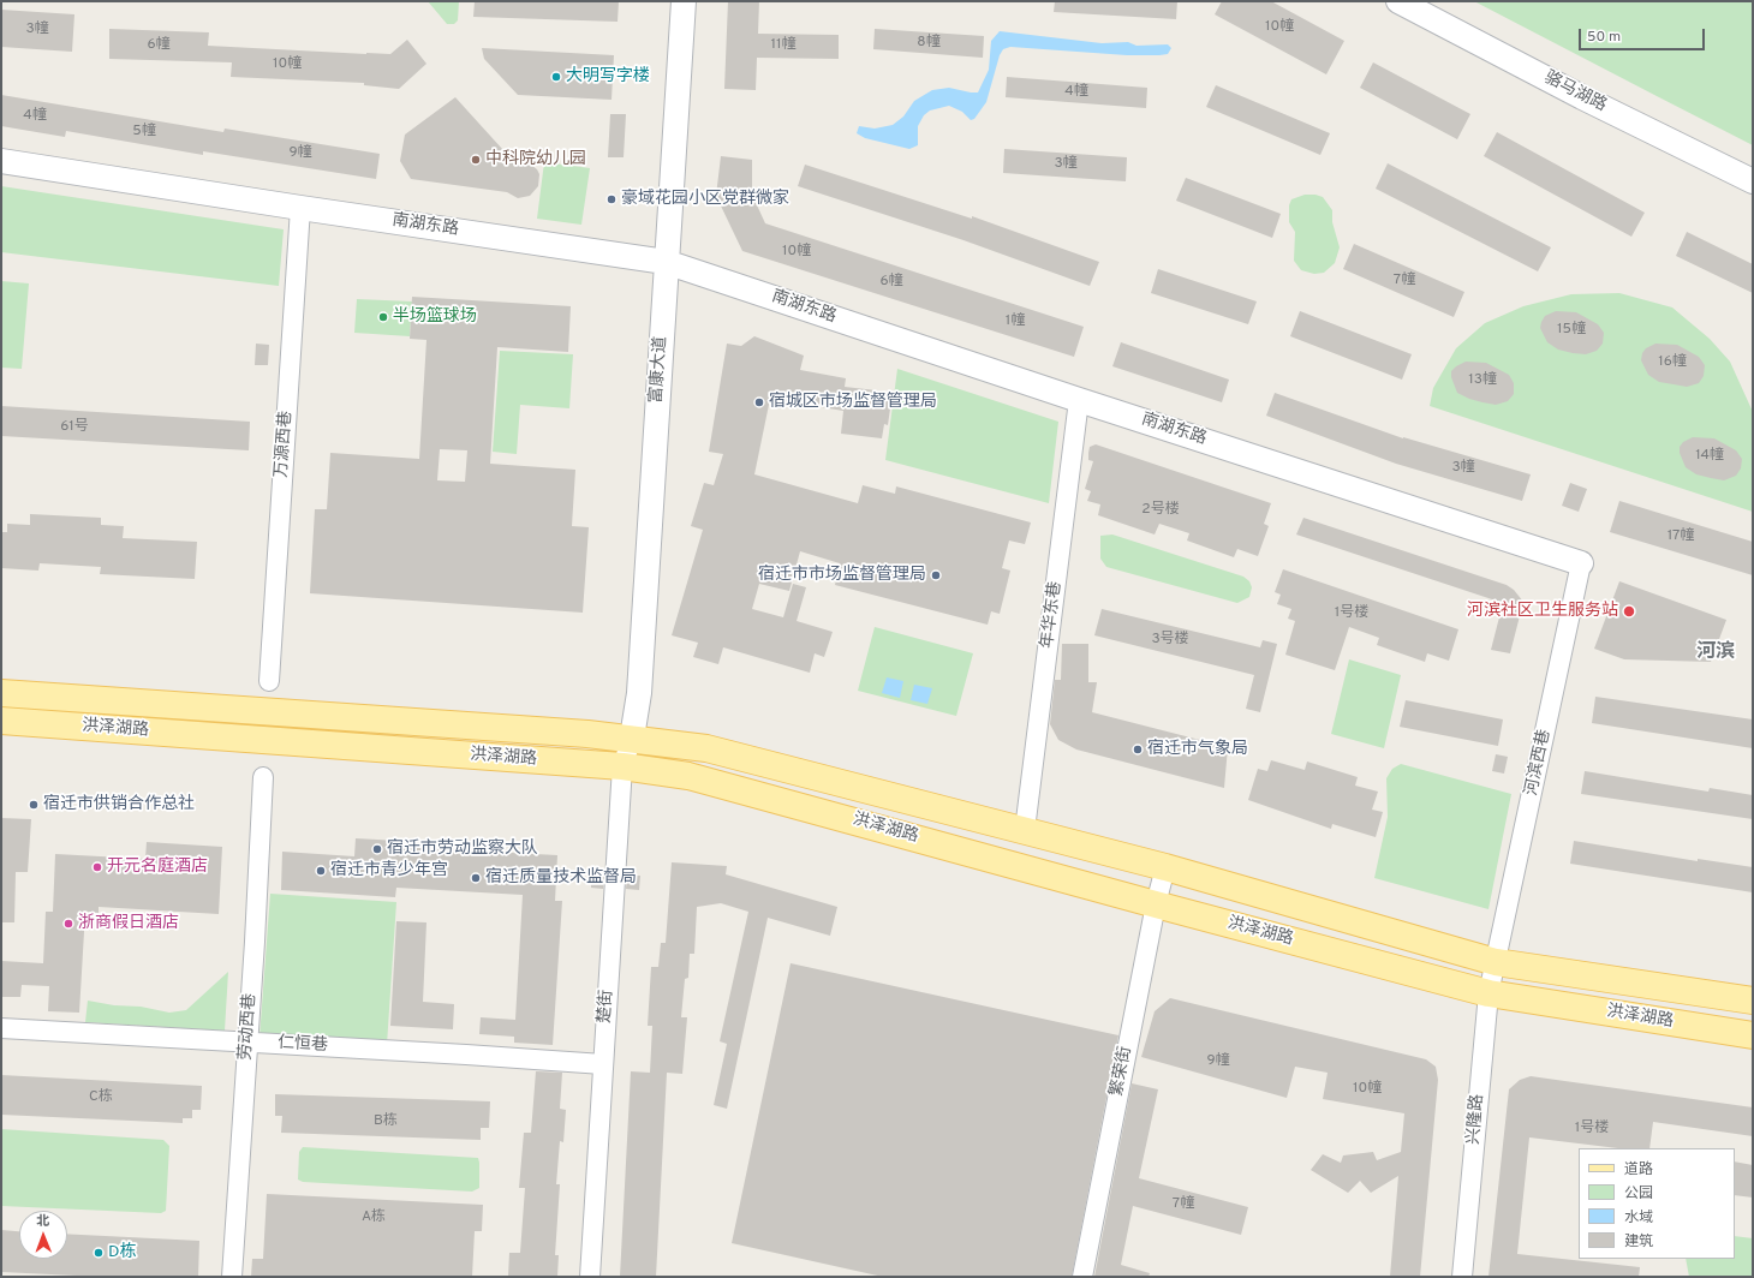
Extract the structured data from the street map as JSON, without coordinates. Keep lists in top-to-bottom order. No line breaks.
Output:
{"streets":{"main road":["洪泽湖路"],"street":["骆马湖路","南湖东路","富康大道","万源西巷","年华东巷","河滨西巷","楚街","劳动西巷","仁恒巷","繁荣街","兴隆路"]},"crossings":[["南湖东路","富康大道"],["南湖东路","万源西巷"],["南湖东路","年华东巷"],["南湖东路","河滨西巷"],["富康大道","洪泽湖路"],["富康大道","楚街"],["年华东巷","洪泽湖路"],["洪泽湖路","河滨西巷"],["洪泽湖路","楚街"],["洪泽湖路","繁荣街"],["洪泽湖路","兴隆路"],["河滨西巷","兴隆路"],["楚街","仁恒巷"],["劳动西巷","仁恒巷"]],"districts":["河滨"],"places":["大明写字楼","中科院幼儿园","豪域花园小区党群微家","半场篮球场","宿城区市场监督管理局","宿迁市市场监督管理局","河滨社区卫生服务站","宿迁市气象局","宿迁市供销合作总社","宿迁市劳动监察大队","开元名庭酒店","宿迁市青少年宫","宿迁质量技术监督局","浙商假日酒店","D栋"],"house_numbers":["10幢","3幢","8幢","6幢","11幢","10幢","4幢","4幢","5幢","9幢","3幢","10幢","7幢","6幢","1幢","15幢","16幢","13幢","61号","14幢","3幢","2号楼","17幢","1号楼","3号楼","9幢","10幢","C栋","B栋","1号楼","7幢","A栋"],"legend":["道路","公园","水域","建筑"],"scale_bar":"50 m","north":"top"}
